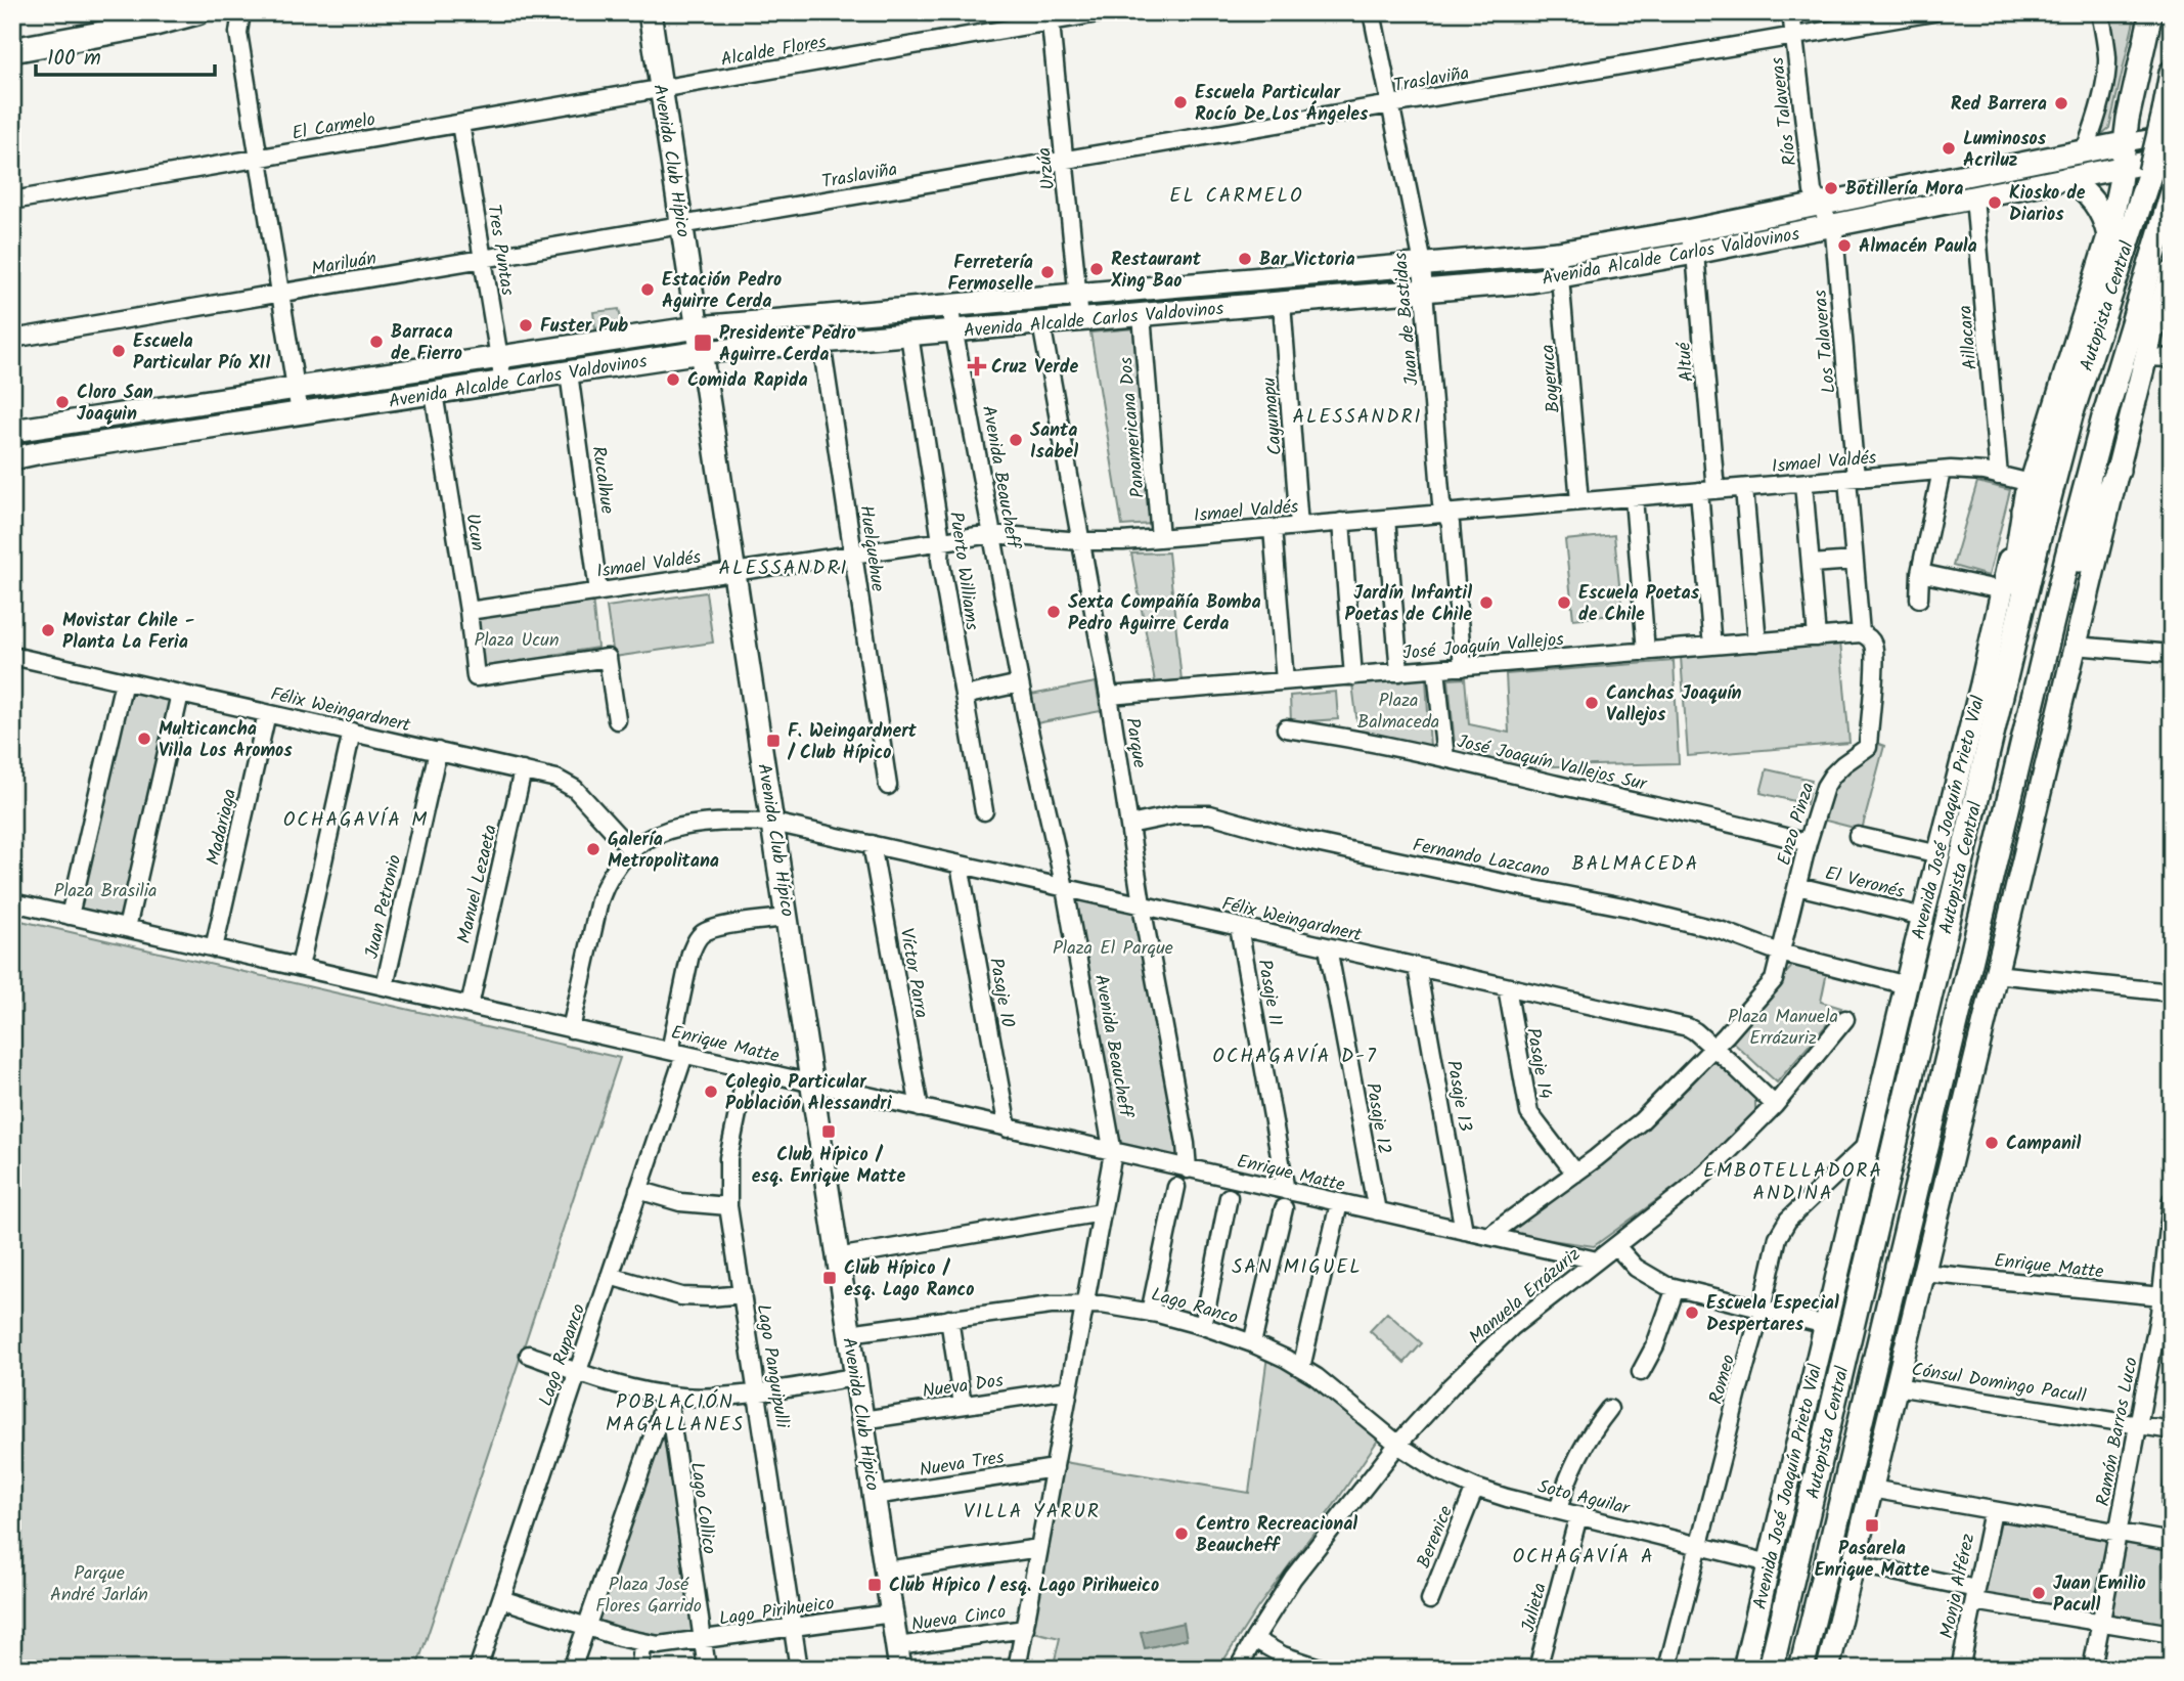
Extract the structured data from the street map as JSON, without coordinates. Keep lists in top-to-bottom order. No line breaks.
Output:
{"streets":{"highway":["Autopista Central"],"main road":["Avenida Club Hípico","Avenida Alcalde Carlos Valdovinos","Avenida José Joaquín Prieto Vial"],"street":["Alcalde Flores","Traslaviña","Ríos Talaveras","El Carmelo","Urzúa","Tres Puntas","Mariluán","Juan de Bastidas","Aillacara","Los Talaveras","Altué","Boyeruca","Cayumapu","Panamericana Dos","Ismael Valdés","Avenida Beaucheff","Rucalhue","Ucun","Huelquehue","Puerto Williams","José Joaquín Vallejos","Félix Weingardnert","Parque","José Joaquín Vallejos Sur","Enzo Pinza","Madariaga","Fernando Lazcano","El Veronés","Manuel Lezaeta","Juan Petronio","Víctor Parra","Pasaje 10","Pasaje 11","Enrique Matte","Pasaje 14","Pasaje 13","Pasaje 12","Manuela Errázuriz","Lago Ranco","Lago Rupanco","Lago Panguipulli","Romeo","Cónsul Domingo Pacull","Nueva Dos","Ramón Barros Luco","Nueva Tres","Soto Aguilar","Lago Collico","Berenice","Monja Alférez","Julieta","Lago Pirihueico","Nueva Cinco"]},"crossings":[["Alcalde Flores","El Carmelo"],["Alcalde Flores","Avenida Club Hípico"],["Alcalde Flores","Urzúa"],["Traslaviña","Ríos Talaveras"],["Traslaviña","Avenida Club Hípico"],["Traslaviña","Urzúa"],["Traslaviña","Mariluán"],["Traslaviña","Juan de Bastidas"],["Ríos Talaveras","Avenida Alcalde Carlos Valdovinos"],["Ríos Talaveras","Los Talaveras"],["El Carmelo","Avenida Club Hípico"],["El Carmelo","Tres Puntas"],["Avenida Club Hípico","Avenida Alcalde Carlos Valdovinos"],["Avenida Club Hípico","Mariluán"],["Avenida Club Hípico","Ismael Valdés"],["Avenida Club Hípico","Félix Weingardnert"],["Avenida Club Hípico","Enrique Matte"],["Avenida Club Hípico","Lago Ranco"],["Avenida Club Hípico","Lago Rupanco"],["Avenida Club Hípico","Nueva Dos"],["Avenida Club Hípico","Nueva Tres"],["Avenida Club Hípico","Lago Pirihueico"],["Avenida Club Hípico","Nueva Cinco"],["Urzúa","Avenida Alcalde Carlos Valdovinos"],["Tres Puntas","Avenida Alcalde Carlos Valdovinos"],["Tres Puntas","Mariluán"],["Avenida Alcalde Carlos Valdovinos","Autopista Central"],["Avenida Alcalde Carlos Valdovinos","Juan de Bastidas"],["Avenida Alcalde Carlos Valdovinos","Aillacara"],["Avenida Alcalde Carlos Valdovinos","Los Talaveras"],["Avenida Alcalde Carlos Valdovinos","Altué"],["Avenida Alcalde Carlos Valdovinos","Boyeruca"],["Avenida Alcalde Carlos Valdovinos","Cayumapu"],["Avenida Alcalde Carlos Valdovinos","Panamericana Dos"],["Avenida Alcalde Carlos Valdovinos","Avenida Beaucheff"],["Avenida Alcalde Carlos Valdovinos","Rucalhue"],["Avenida Alcalde Carlos Valdovinos","Ucun"],["Avenida Alcalde Carlos Valdovinos","Huelquehue"],["Avenida Alcalde Carlos Valdovinos","Puerto Williams"],["Avenida Alcalde Carlos Valdovinos","Parque"],["Avenida Alcalde Carlos Valdovinos","Avenida José Joaquín Prieto Vial"],["Juan de Bastidas","Ismael Valdés"],["Juan de Bastidas","José Joaquín Vallejos"],["Aillacara","Ismael Valdés"],["Los Talaveras","Ismael Valdés"],["Los Talaveras","José Joaquín Vallejos"],["Los Talaveras","Enzo Pinza"],["Altué","Ismael Valdés"],["Boyeruca","Ismael Valdés"],["Cayumapu","Ismael Valdés"],["Panamericana Dos","Ismael Valdés"],["Ismael Valdés","Avenida Beaucheff"],["Ismael Valdés","Rucalhue"],["Ismael Valdés","Ucun"],["Ismael Valdés","Huelquehue"],["Ismael Valdés","Puerto Williams"],["Ismael Valdés","Parque"],["Ismael Valdés","Avenida José Joaquín Prieto Vial"],["Avenida Beaucheff","Félix Weingardnert"],["Avenida Beaucheff","Enrique Matte"],["Avenida Beaucheff","Lago Ranco"],["Avenida Beaucheff","Nueva Dos"],["Avenida Beaucheff","Nueva Tres"],["Avenida Beaucheff","Nueva Cinco"],["José Joaquín Vallejos","Parque"],["José Joaquín Vallejos","Enzo Pinza"],["Félix Weingardnert","Parque"],["Félix Weingardnert","Madariaga"],["Félix Weingardnert","Manuel Lezaeta"],["Félix Weingardnert","Juan Petronio"],["Félix Weingardnert","Víctor Parra"],["Félix Weingardnert","Pasaje 10"],["Félix Weingardnert","Pasaje 11"],["Félix Weingardnert","Enrique Matte"],["Félix Weingardnert","Pasaje 14"],["Félix Weingardnert","Pasaje 13"],["Félix Weingardnert","Pasaje 12"],["Félix Weingardnert","Manuela Errázuriz"],["Parque","Fernando Lazcano"],["Parque","Enrique Matte"],["José Joaquín Vallejos Sur","Enzo Pinza"],["Avenida José Joaquín Prieto Vial","Fernando Lazcano"],["Avenida José Joaquín Prieto Vial","El Veronés"],["Avenida José Joaquín Prieto Vial","Romeo"],["Avenida José Joaquín Prieto Vial","Soto Aguilar"],["Enzo Pinza","Fernando Lazcano"],["Enzo Pinza","El Veronés"],["Madariaga","Enrique Matte"],["Manuel Lezaeta","Enrique Matte"],["Juan Petronio","Enrique Matte"],["Víctor Parra","Enrique Matte"],["Pasaje 10","Enrique Matte"],["Pasaje 11","Enrique Matte"],["Enrique Matte","Pasaje 13"],["Enrique Matte","Pasaje 12"],["Enrique Matte","Manuela Errázuriz"],["Enrique Matte","Lago Rupanco"],["Enrique Matte","Lago Panguipulli"],["Enrique Matte","Ramón Barros Luco"],["Manuela Errázuriz","Lago Ranco"],["Manuela Errázuriz","Soto Aguilar"],["Lago Ranco","Soto Aguilar"],["Lago Rupanco","Lago Pirihueico"],["Lago Panguipulli","Lago Pirihueico"],["Romeo","Soto Aguilar"],["Cónsul Domingo Pacull","Ramón Barros Luco"],["Soto Aguilar","Berenice"],["Soto Aguilar","Julieta"],["Lago Collico","Lago Pirihueico"]],"districts":["EL CARMELO","ALESSANDRI","ALESSANDRI","OCHAGAVÍA M","BALMACEDA","OCHAGAVÍA D-7","EMBOTELLADORA ANDINA","SAN MIGUEL","POBLACIÓN MAGALLANES","VILLA YARUR","OCHAGAVÍA A"],"parks":["Plaza Ucun","Plaza Balmaceda","Plaza Brasilia","Plaza El Parque","Plaza Manuela Errázuriz","Parque André Jarlán","Plaza José Flores Garrido"],"places":{"other":["Escuela Particular Rocío De Los Ángeles","Red Barrera","Luminosos Acriluz","Botillería Mora","Kiosko de Diarios","Almacén Paula","Bar Victoria","Restaurant Xing Bao","Ferretería Fermoselle","Estación Pedro Aguirre Cerda","Fuster Pub","Barraca de Fierro","Escuela Particular Pío XII","Comida Rapida","Cloro San Joaquin","Santa Isabel","Jardín Infantil Poetas de Chile","Escuela Poetas de Chile","Sexta Compañía Bomba Pedro Aguirre Cerda","Movistar Chile - Planta La Feria","Canchas Joaquín Vallejos","Multicancha Villa Los Aromos","Galería Metropolitana","Colegio Particular Población Alessandri","Campanil","Escuela Especial Despertares","Centro Recreacional Beaucheff","Juan Emilio Pacull"],"transit":["Presidente Pedro Aguirre Cerda","F. Weingardnert / Club Hípico","Club Hípico / esq. Enrique Matte","Club Hípico / esq. Lago Ranco","Pasarela Enrique Matte","Club Hípico / esq. Lago Pirihueico"],"health":["Cruz Verde"]},"scale_bar":"100 m"}
